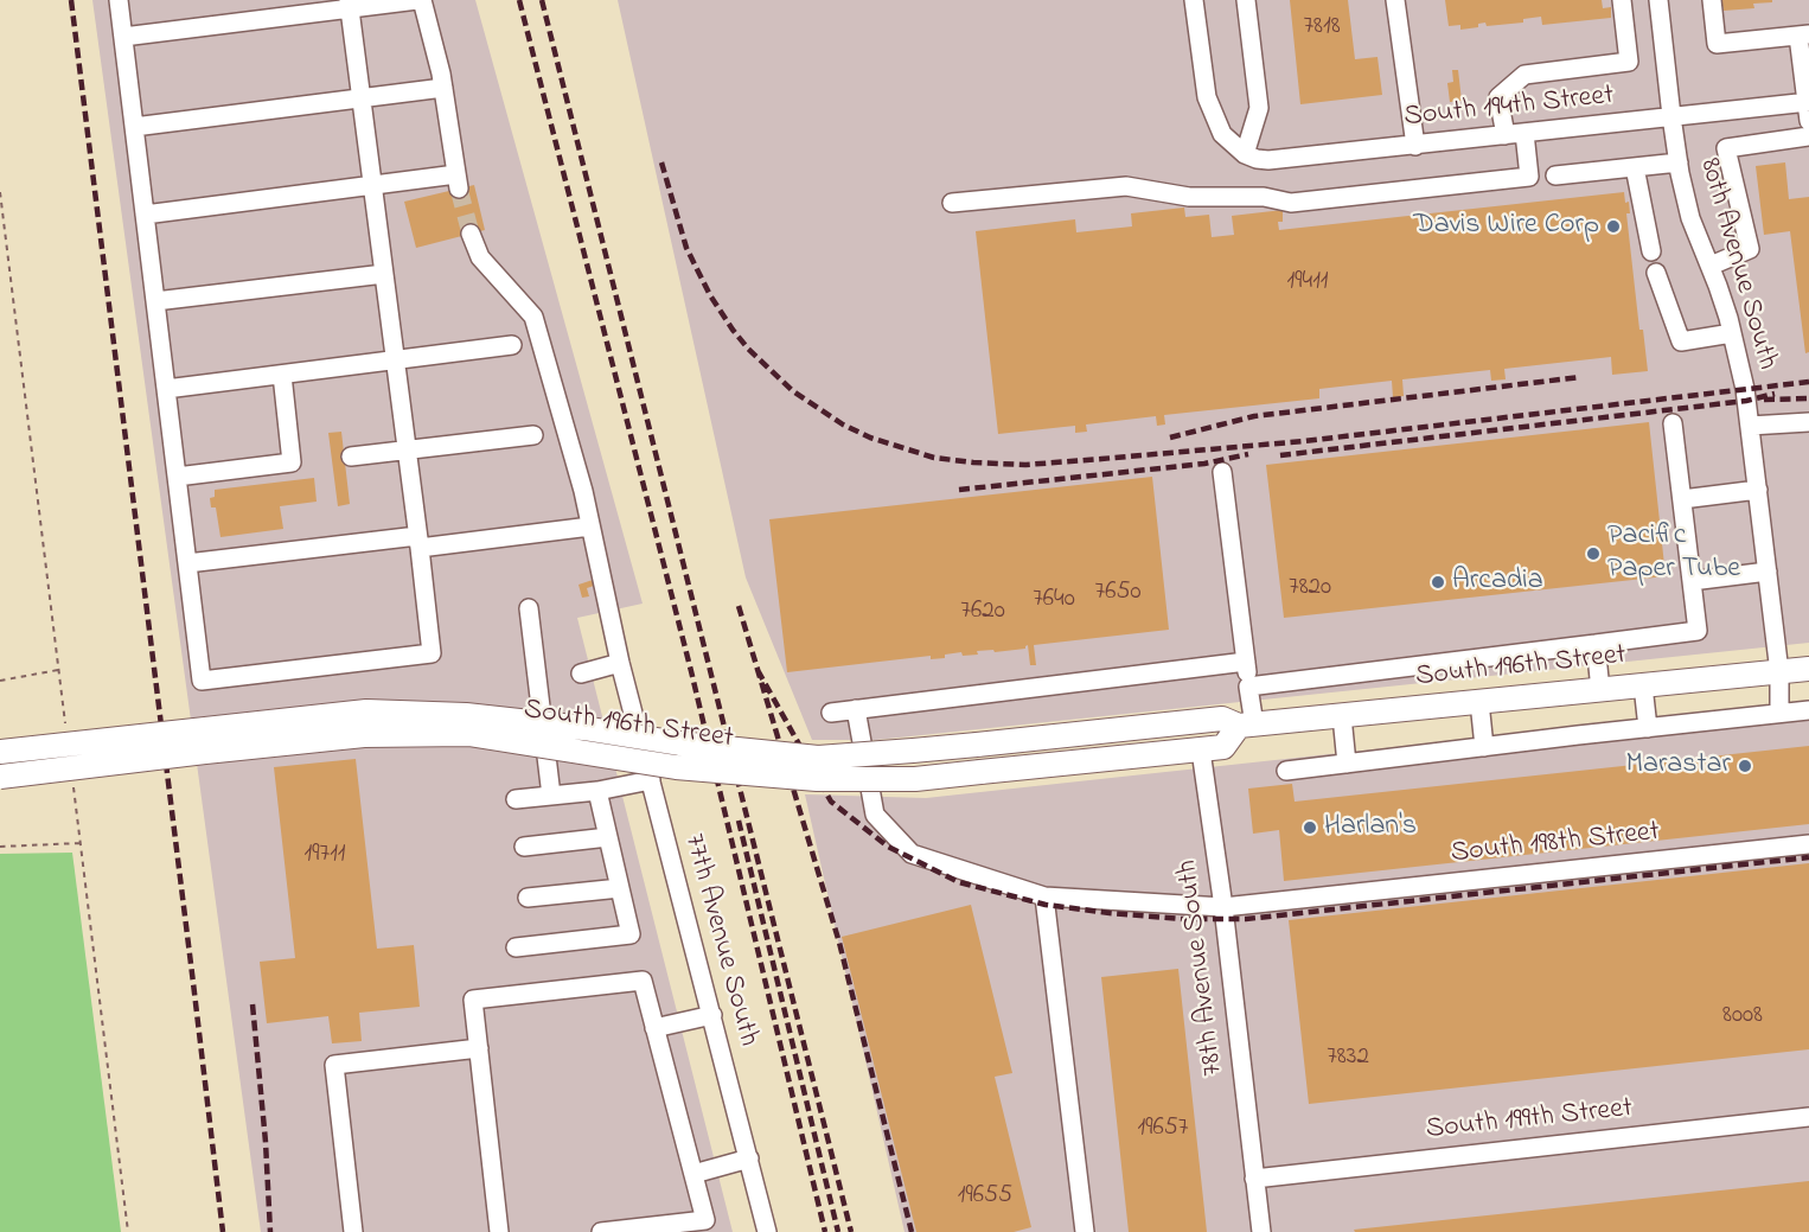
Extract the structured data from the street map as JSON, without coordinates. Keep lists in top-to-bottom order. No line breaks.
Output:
{"streets":{"main road":["South 196th Street"],"street":["South 194th Street","80th Avenue South","South 198th Street","77th Avenue South","78th Avenue South","South 199th Street"]},"crossings":[["South 194th Street","80th Avenue South"],["80th Avenue South","South 196th Street"],["South 196th Street","78th Avenue South"],["South 198th Street","78th Avenue South"],["78th Avenue South","South 199th Street"]],"places":["Davis Wire Corp","Pacific Paper Tube","Arcadia","Marastar","Harlan's"],"house_numbers":["7818","19411","7820","7650","7640","7620","19711","8008","7832","19657","19655"]}
